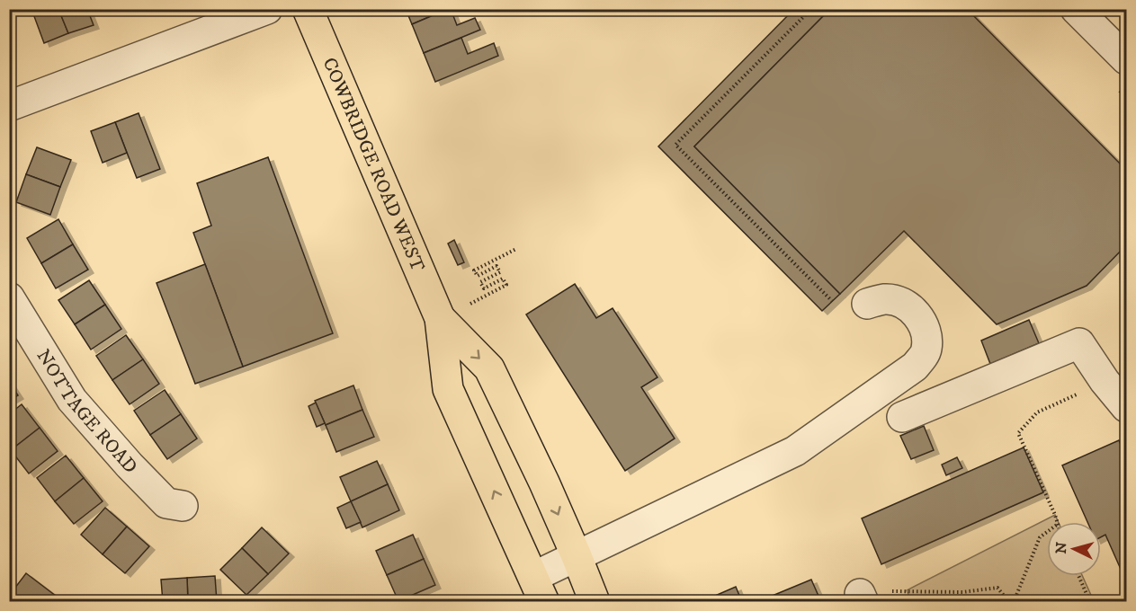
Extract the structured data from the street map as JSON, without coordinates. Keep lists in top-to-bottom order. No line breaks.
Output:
{"streets":{"highway":["COWBRIDGE ROAD WEST"],"street":["NOTTAGE ROAD"]},"north":"left"}
